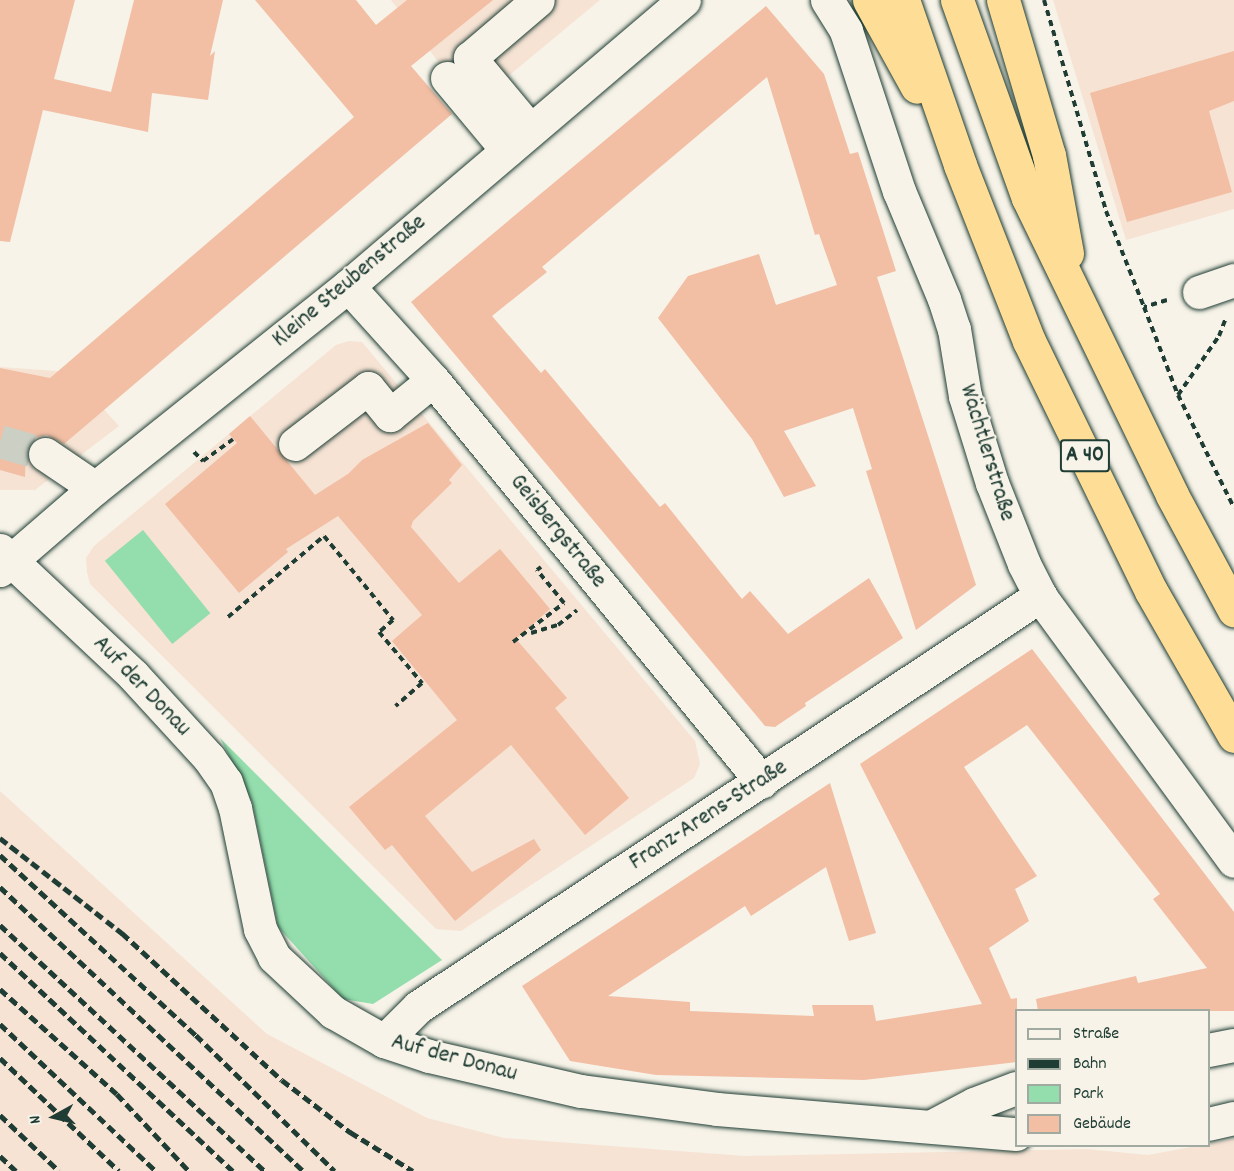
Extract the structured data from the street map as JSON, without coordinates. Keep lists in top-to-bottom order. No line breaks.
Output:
{"streets":{"highway":["A 40"],"street":["Kleine Steubenstraße","Wächtlerstraße","Geisbergstraße","Auf der Donau","Franz-Arens-Straße"]},"crossings":[["Kleine Steubenstraße","Geisbergstraße"],["Kleine Steubenstraße","Auf der Donau"],["Wächtlerstraße","Franz-Arens-Straße"],["Geisbergstraße","Franz-Arens-Straße"],["Auf der Donau","Franz-Arens-Straße"]],"legend":["Straße","Bahn","Park","Gebäude"],"north":"left"}
